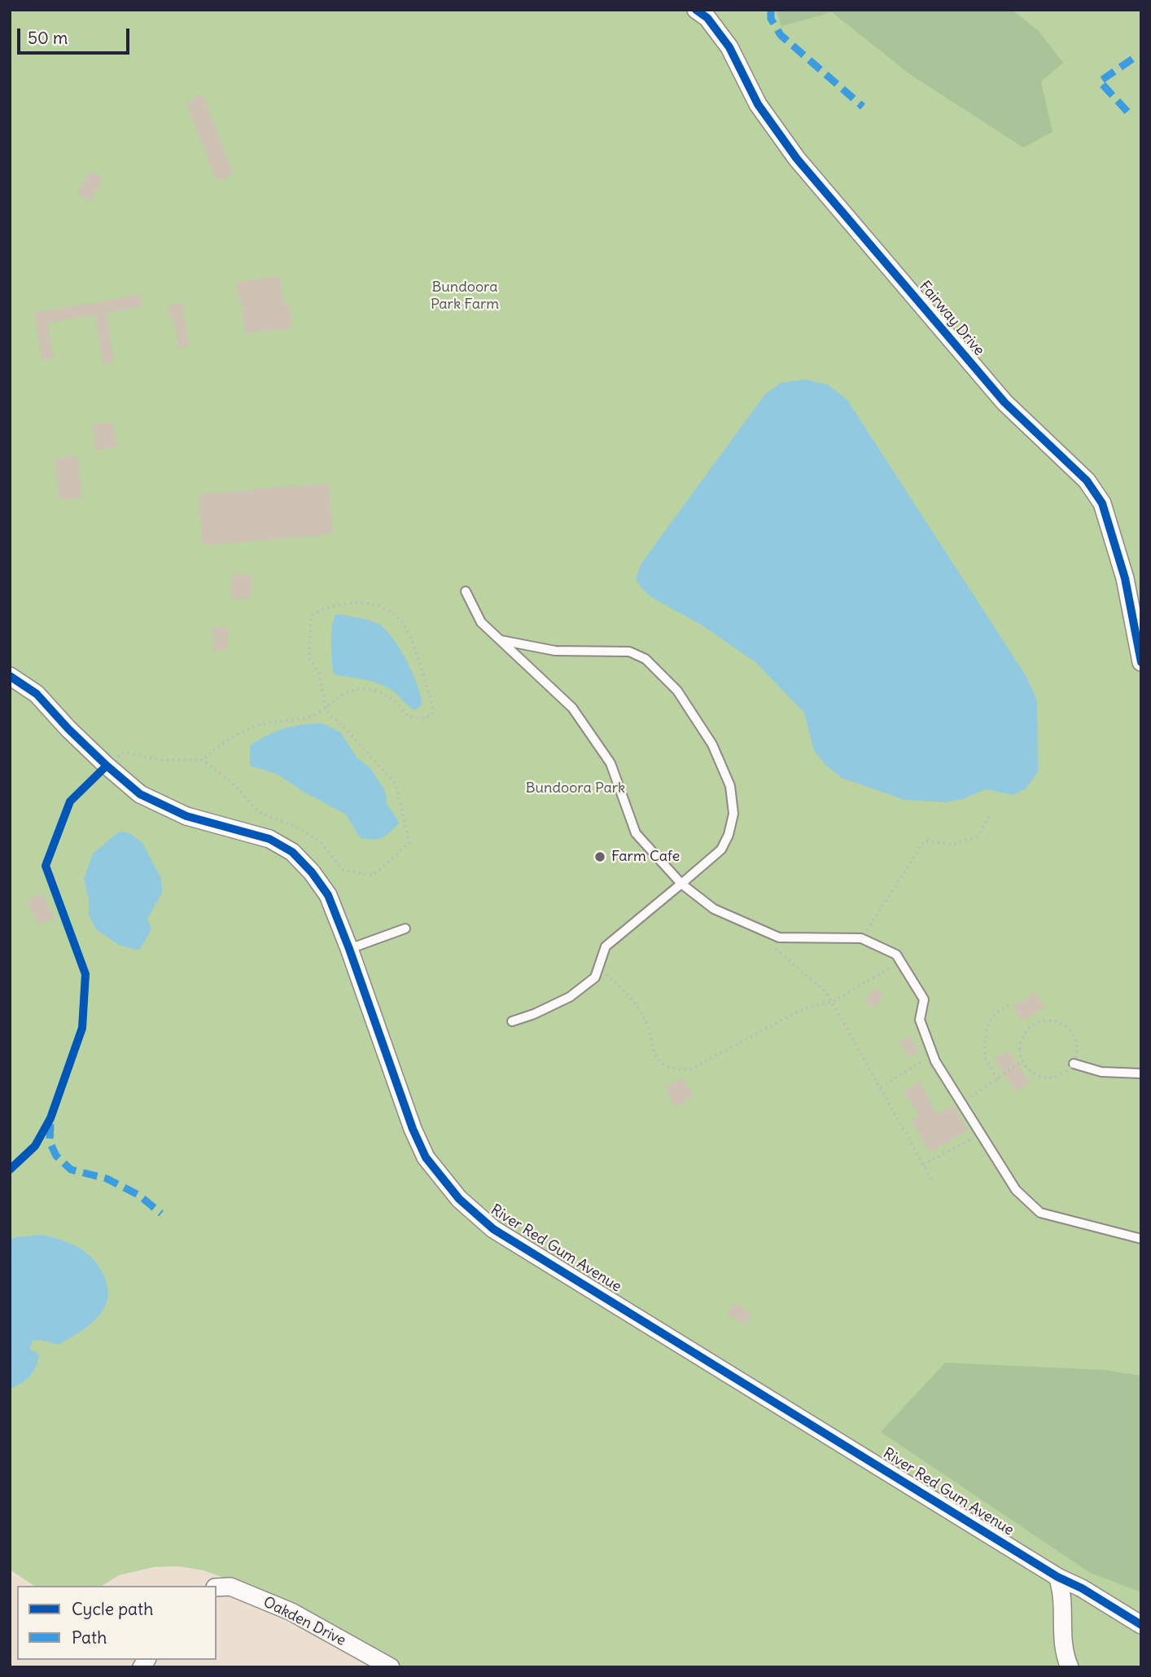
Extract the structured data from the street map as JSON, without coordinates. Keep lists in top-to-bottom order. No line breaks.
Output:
{"streets":{"street":["Fairway Drive","River Red Gum Avenue","Oakden Drive"]},"parks":["Bundoora Park Farm","Bundoora Park"],"places":["Farm Cafe"],"legend":["Cycle path","Path"],"scale_bar":"50 m"}
